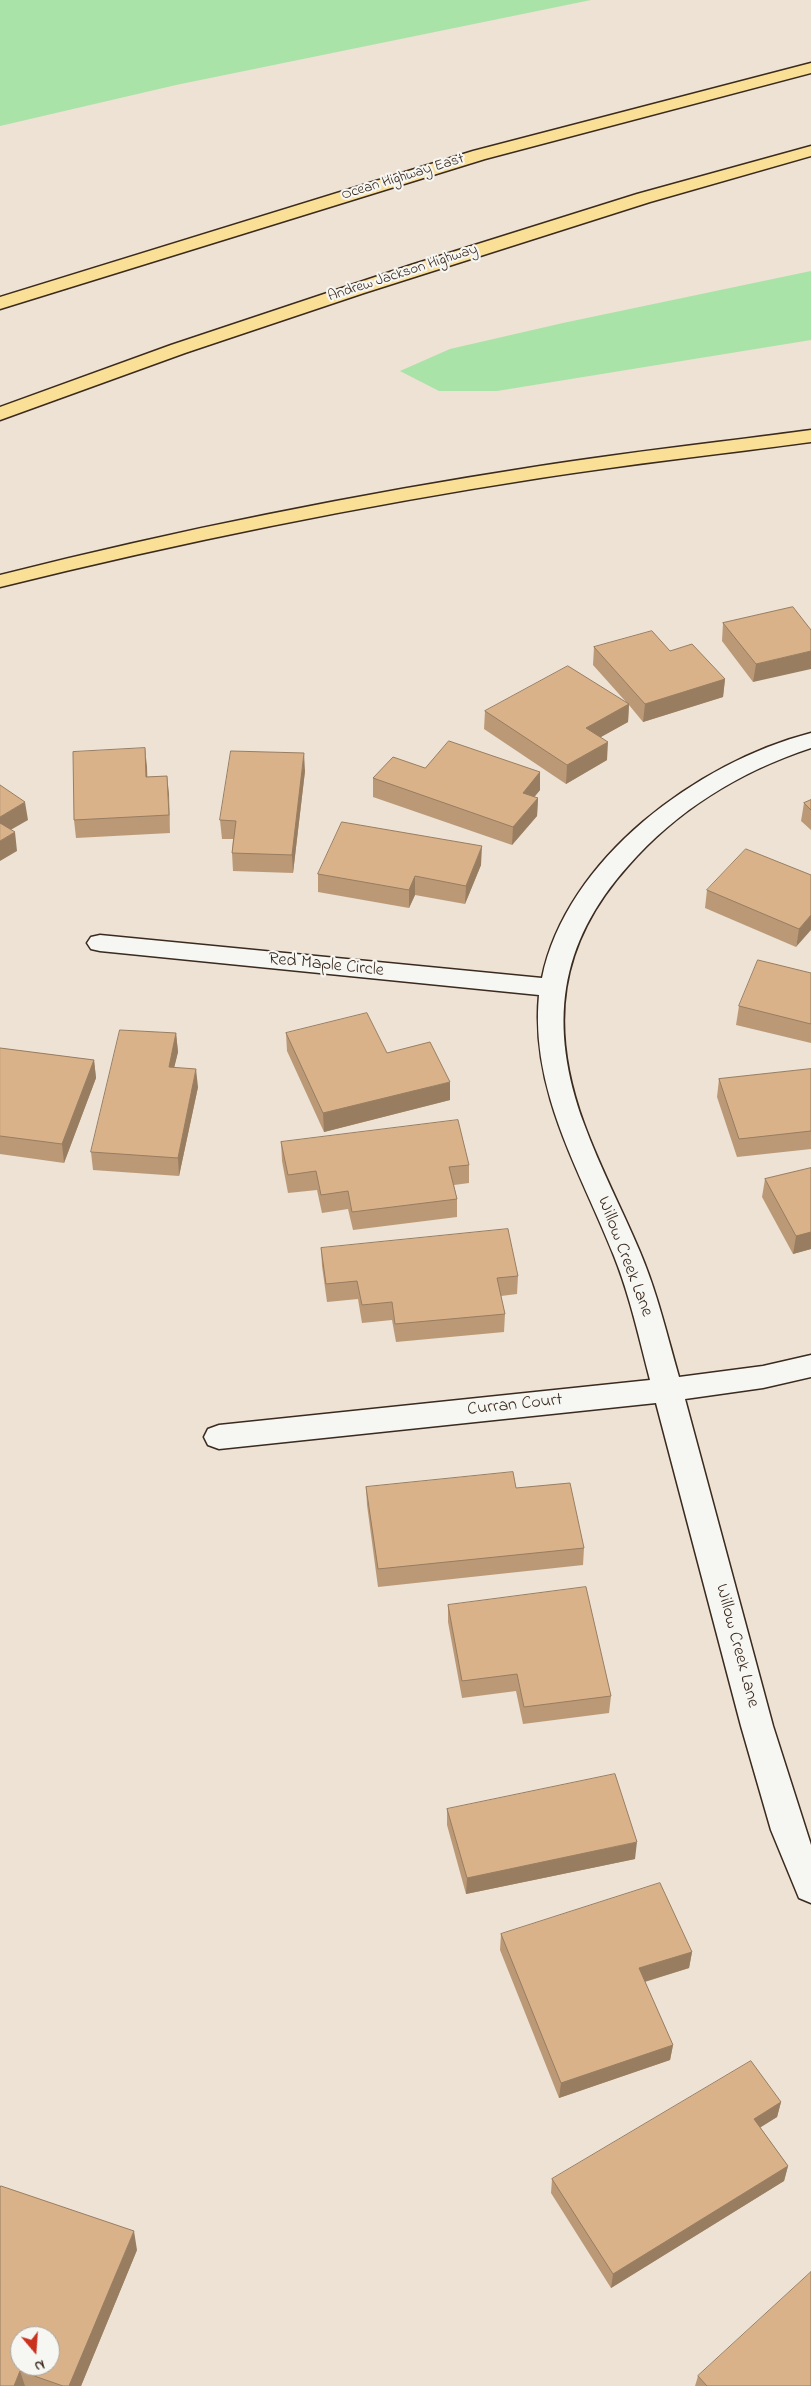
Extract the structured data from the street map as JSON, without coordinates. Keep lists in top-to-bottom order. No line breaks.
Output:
{"streets":{"highway":["Ocean Highway East","Andrew Jackson Highway"],"street":["Red Maple Circle","Willow Creek Lane","Curran Court"]},"crossings":[["Red Maple Circle","Willow Creek Lane"],["Willow Creek Lane","Curran Court"]],"north":"bottom"}
